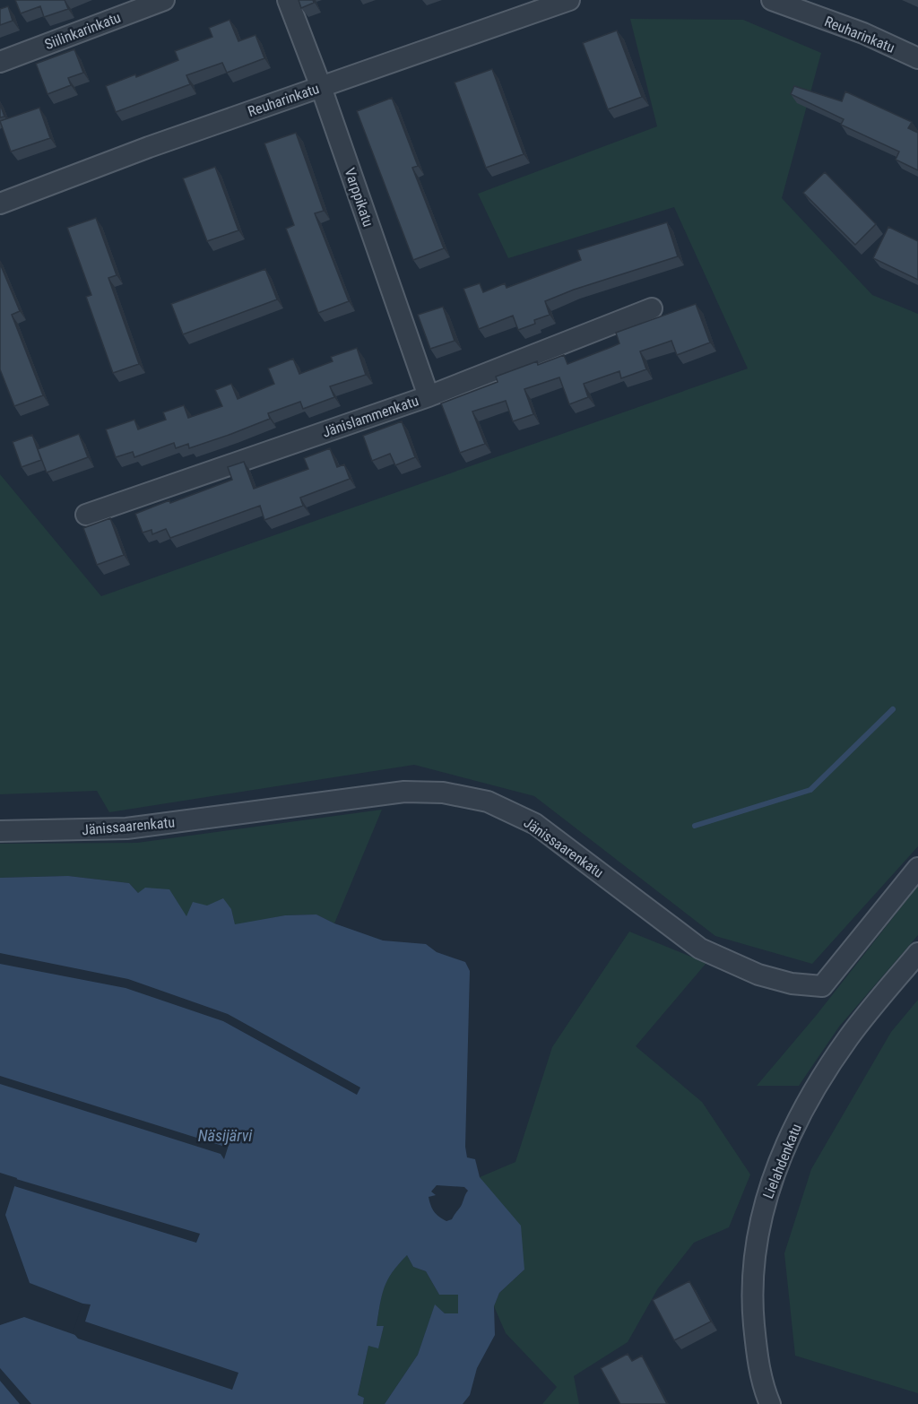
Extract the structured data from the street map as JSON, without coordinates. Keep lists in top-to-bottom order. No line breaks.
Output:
{"streets":{"street":["Siilinkarinkatu","Reuharinkatu","Varppikatu","Jänislammenkatu","Jänissaarenkatu","Lielahdenkatu"]},"crossings":[["Reuharinkatu","Varppikatu"],["Varppikatu","Jänislammenkatu"]],"water":["Näsijärvi"]}
